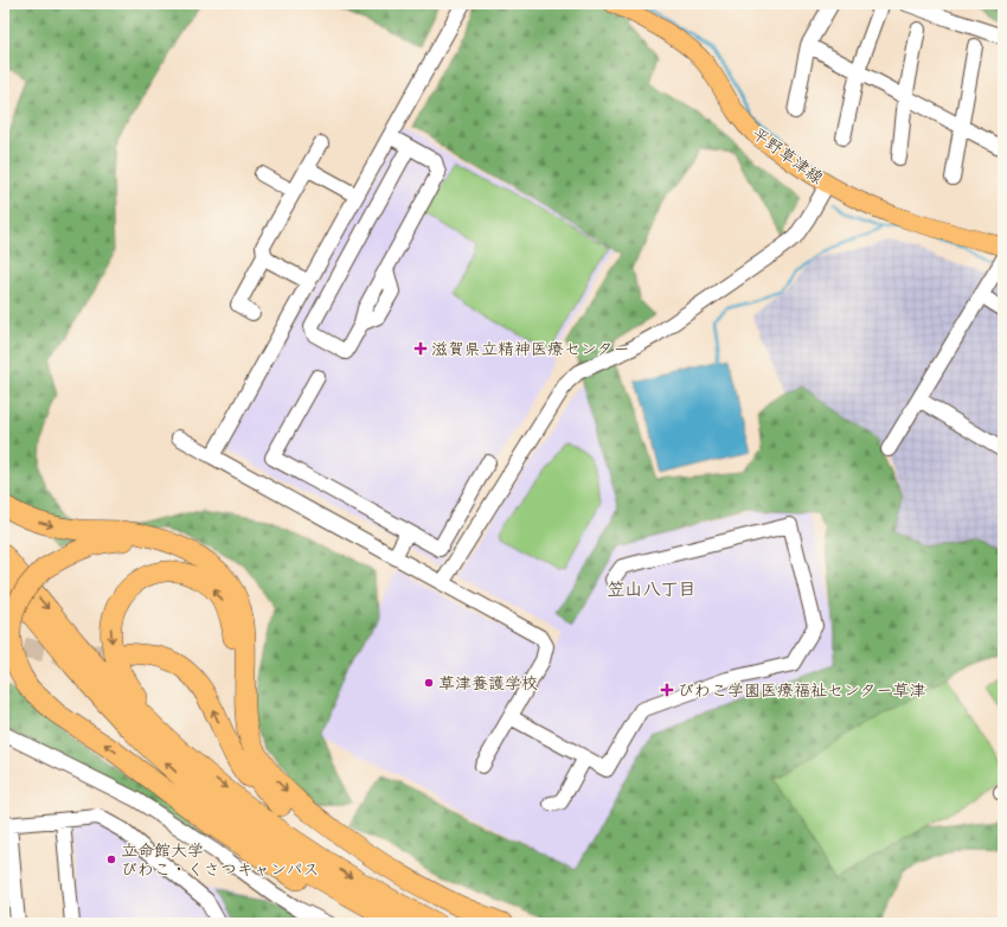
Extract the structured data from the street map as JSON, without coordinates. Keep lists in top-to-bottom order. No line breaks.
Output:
{"streets":{"main road":["平野草津線"]},"districts":["笠山八丁目"],"places":{"health":["滋賀県立精神医療センター","びわこ学園医療福祉センター草津"],"other":["草津養護学校","立命館大学 びわこ・くさつキャンパス"]}}
